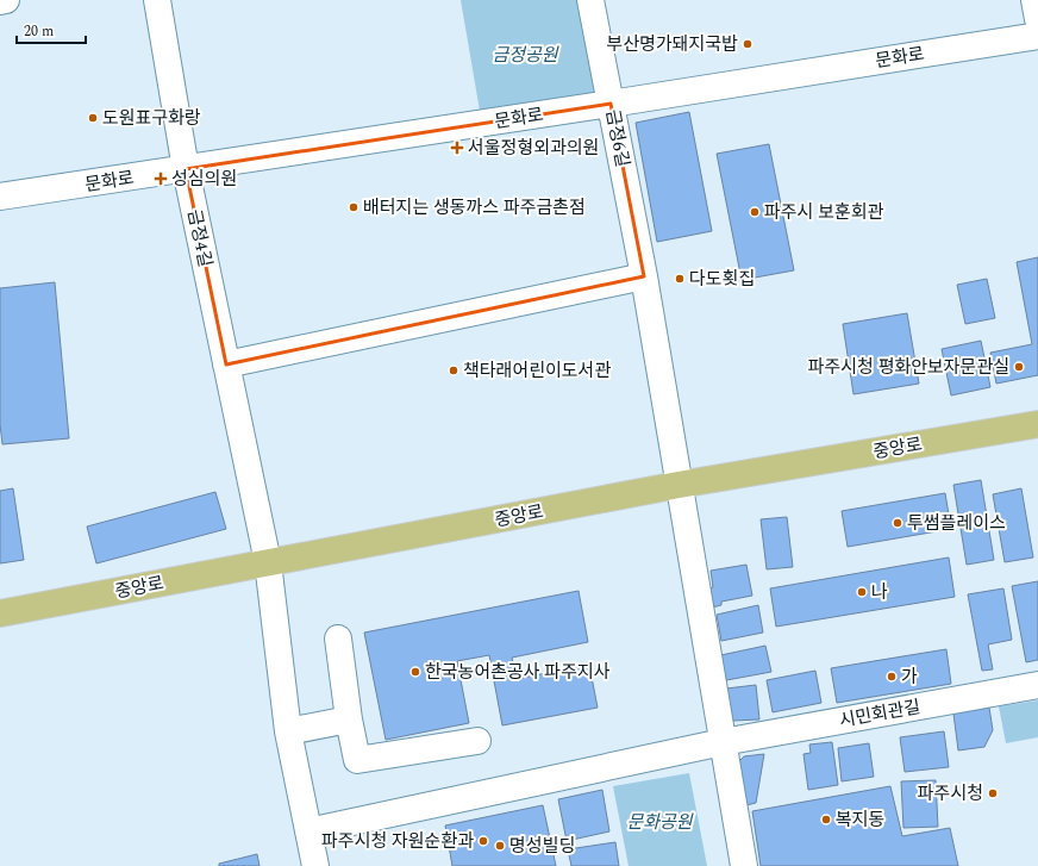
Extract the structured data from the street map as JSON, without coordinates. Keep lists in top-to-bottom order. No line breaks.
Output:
{"streets":{"main road":["중앙로"],"street":["문화로","금정6길","금정4길","시민회관길"]},"crossings":[["문화로","금정6길"],["문화로","금정4길"],["금정6길","중앙로"],["금정6길","시민회관길"],["금정4길","중앙로"],["금정4길","시민회관길"]],"parks":["금정공원","문화공원"],"places":{"other":["부산명가돼지국밥","도원표구화랑","배터지는 생동까스 파주금촌점","파주시 보훈회관","다도횟집","파주시청 평화안보자문관실","책타래어린이도서관","투썸플레이스","나","한국농어촌공사 파주지사","가","파주시청","복지동","파주시청 자원순환과","명성빌딩"],"health":["서울정형외과의원","성심의원"]},"scale_bar":"20 m"}
